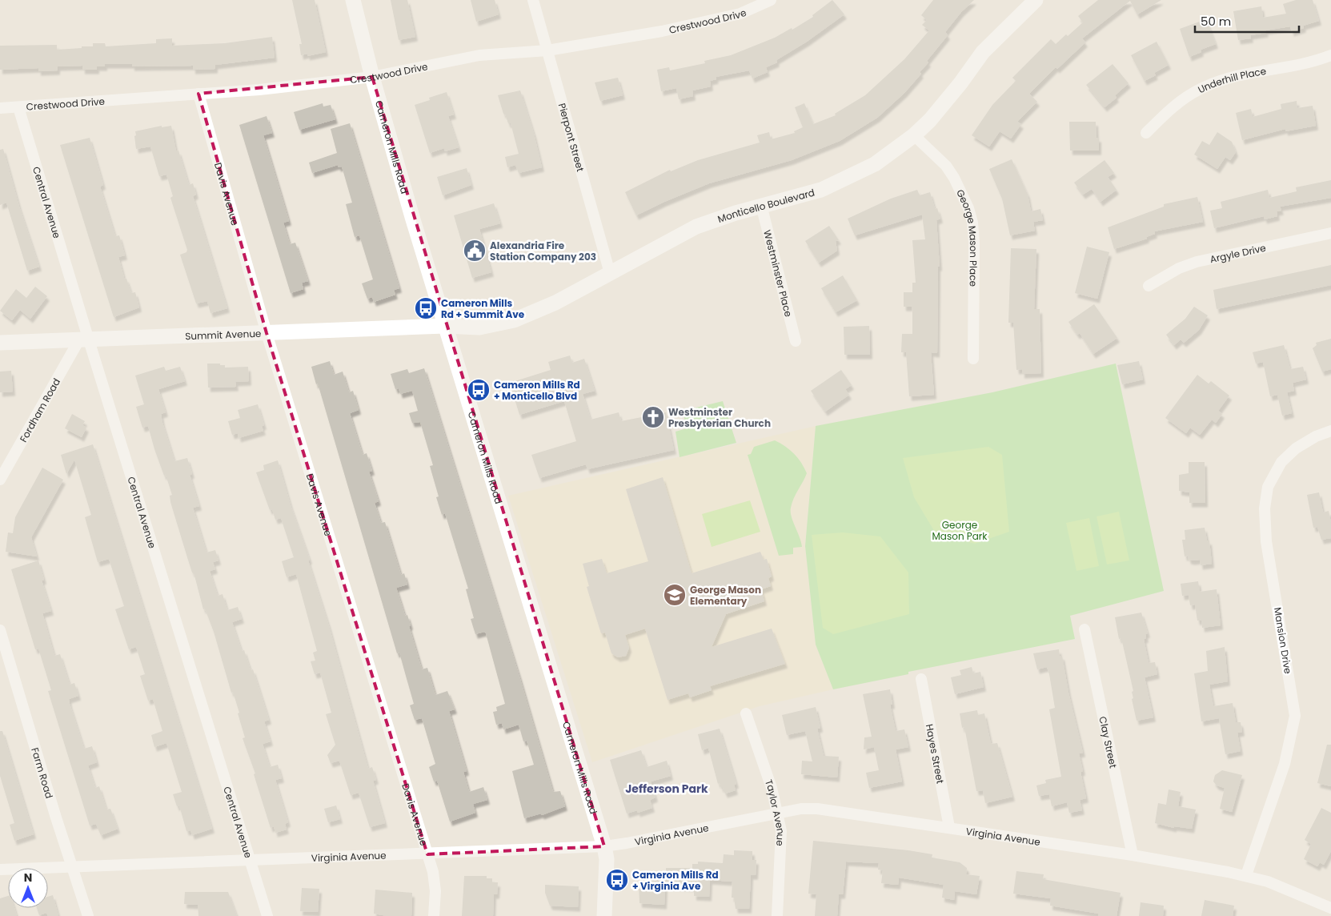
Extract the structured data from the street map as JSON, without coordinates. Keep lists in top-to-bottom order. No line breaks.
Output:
{"streets":{"street":["Crestwood Drive","Underhill Place","Pierpont Street","Cameron Mills Road","Davis Avenue","Central Avenue","Monticello Boulevard","George Mason Place","Argyle Drive","Westminster Place","Summit Avenue","Fordham Road","Mansion Drive","Clay Street","Hayes Street","Farm Road","Taylor Avenue","Virginia Avenue"]},"crossings":[["Crestwood Drive","Pierpont Street"],["Crestwood Drive","Cameron Mills Road"],["Crestwood Drive","Davis Avenue"],["Crestwood Drive","Central Avenue"],["Pierpont Street","Monticello Boulevard"],["Cameron Mills Road","Monticello Boulevard"],["Cameron Mills Road","Summit Avenue"],["Cameron Mills Road","Virginia Avenue"],["Davis Avenue","Summit Avenue"],["Davis Avenue","Virginia Avenue"],["Central Avenue","Summit Avenue"],["Central Avenue","Fordham Road"],["Central Avenue","Virginia Avenue"],["Monticello Boulevard","George Mason Place"],["Monticello Boulevard","Westminster Place"],["Monticello Boulevard","Summit Avenue"],["Summit Avenue","Fordham Road"],["Mansion Drive","Virginia Avenue"],["Clay Street","Virginia Avenue"],["Hayes Street","Virginia Avenue"],["Farm Road","Virginia Avenue"],["Taylor Avenue","Virginia Avenue"]],"districts":["Jefferson Park"],"parks":["George Mason Park"],"places":{"public building":["Alexandria Fire Station Company 203"],"bus stop":["Cameron Mills Rd + Summit Ave","Cameron Mills Rd + Monticello Blvd","Cameron Mills Rd + Virginia Ave"],"church":["Westminster Presbyterian Church"],"school or university":["George Mason Elementary"]},"scale_bar":"50 m","north":"top"}
